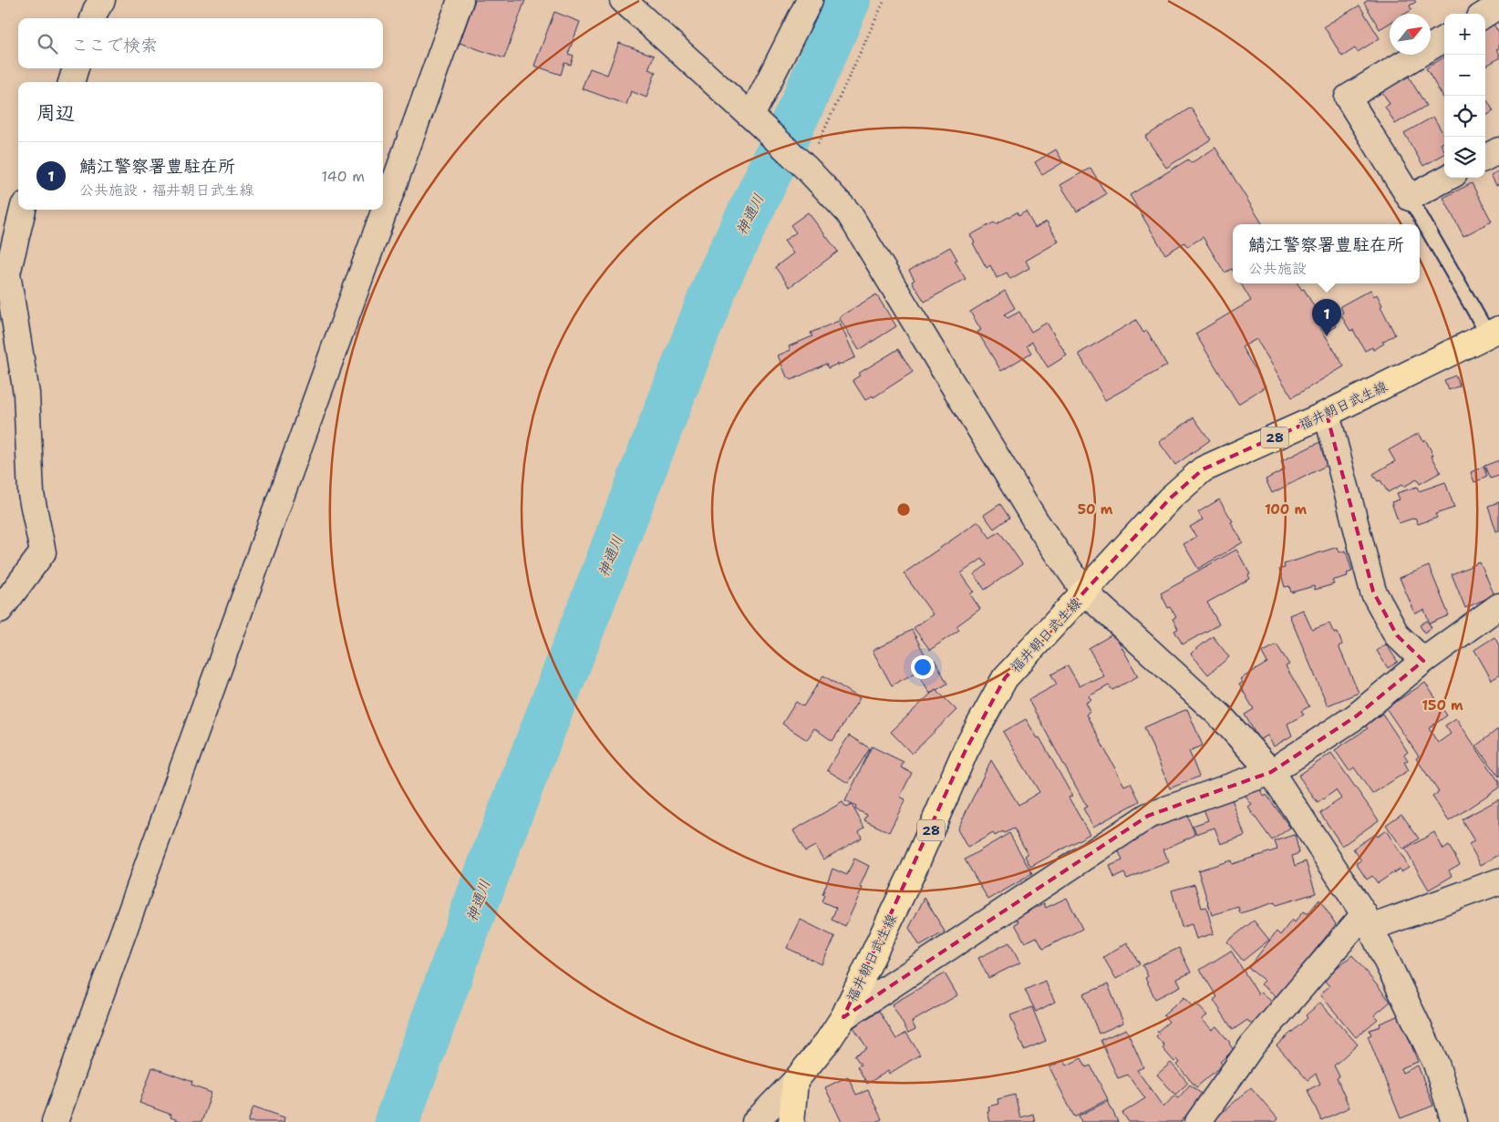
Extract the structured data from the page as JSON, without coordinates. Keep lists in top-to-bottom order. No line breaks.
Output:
{"streets":{"main road":["福井朝日武生線","28"]},"water":["神通川"],"north":"top right","page":{"map_buttons":["+","−"],"search":"ここで検索","heading":"周辺","list":[{"mark":"1","name":"鯖江警察署豊駐在所","note":"公共施設 · 福井朝日武生線","value":"140 m"}],"popup":["鯖江警察署豊駐在所","公共施設"],"pins":"1"},"rings":["50 m","100 m","150 m"]}
